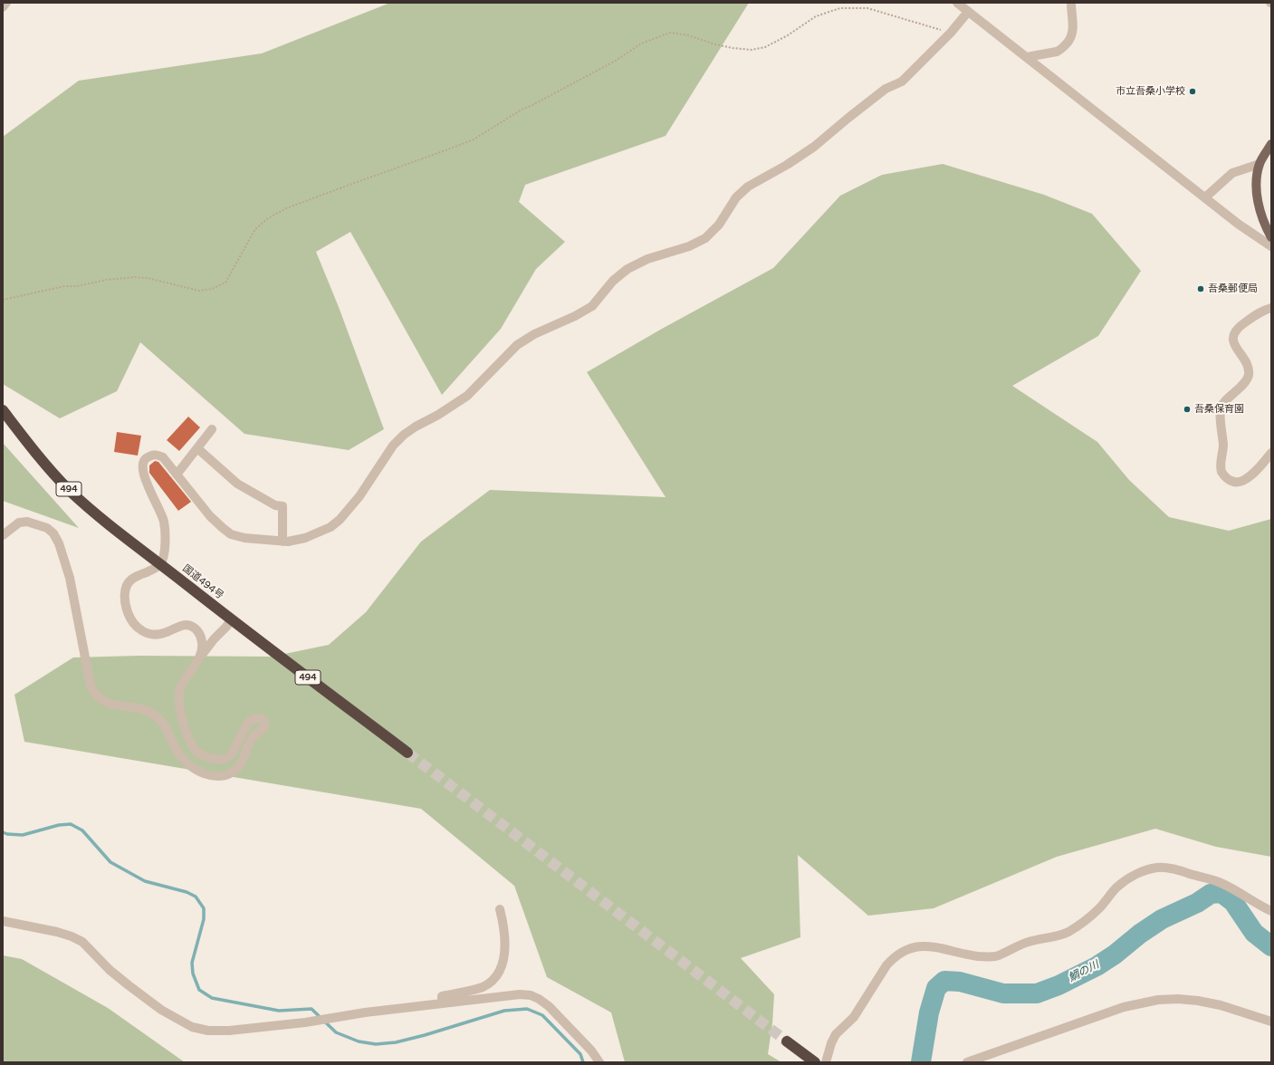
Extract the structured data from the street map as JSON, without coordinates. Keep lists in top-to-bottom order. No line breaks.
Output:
{"streets":{"highway":["494","国道494号"]},"water":["鯛の川"],"places":["市立吾桑小学校","吾桑郵便局","吾桑保育園"]}
